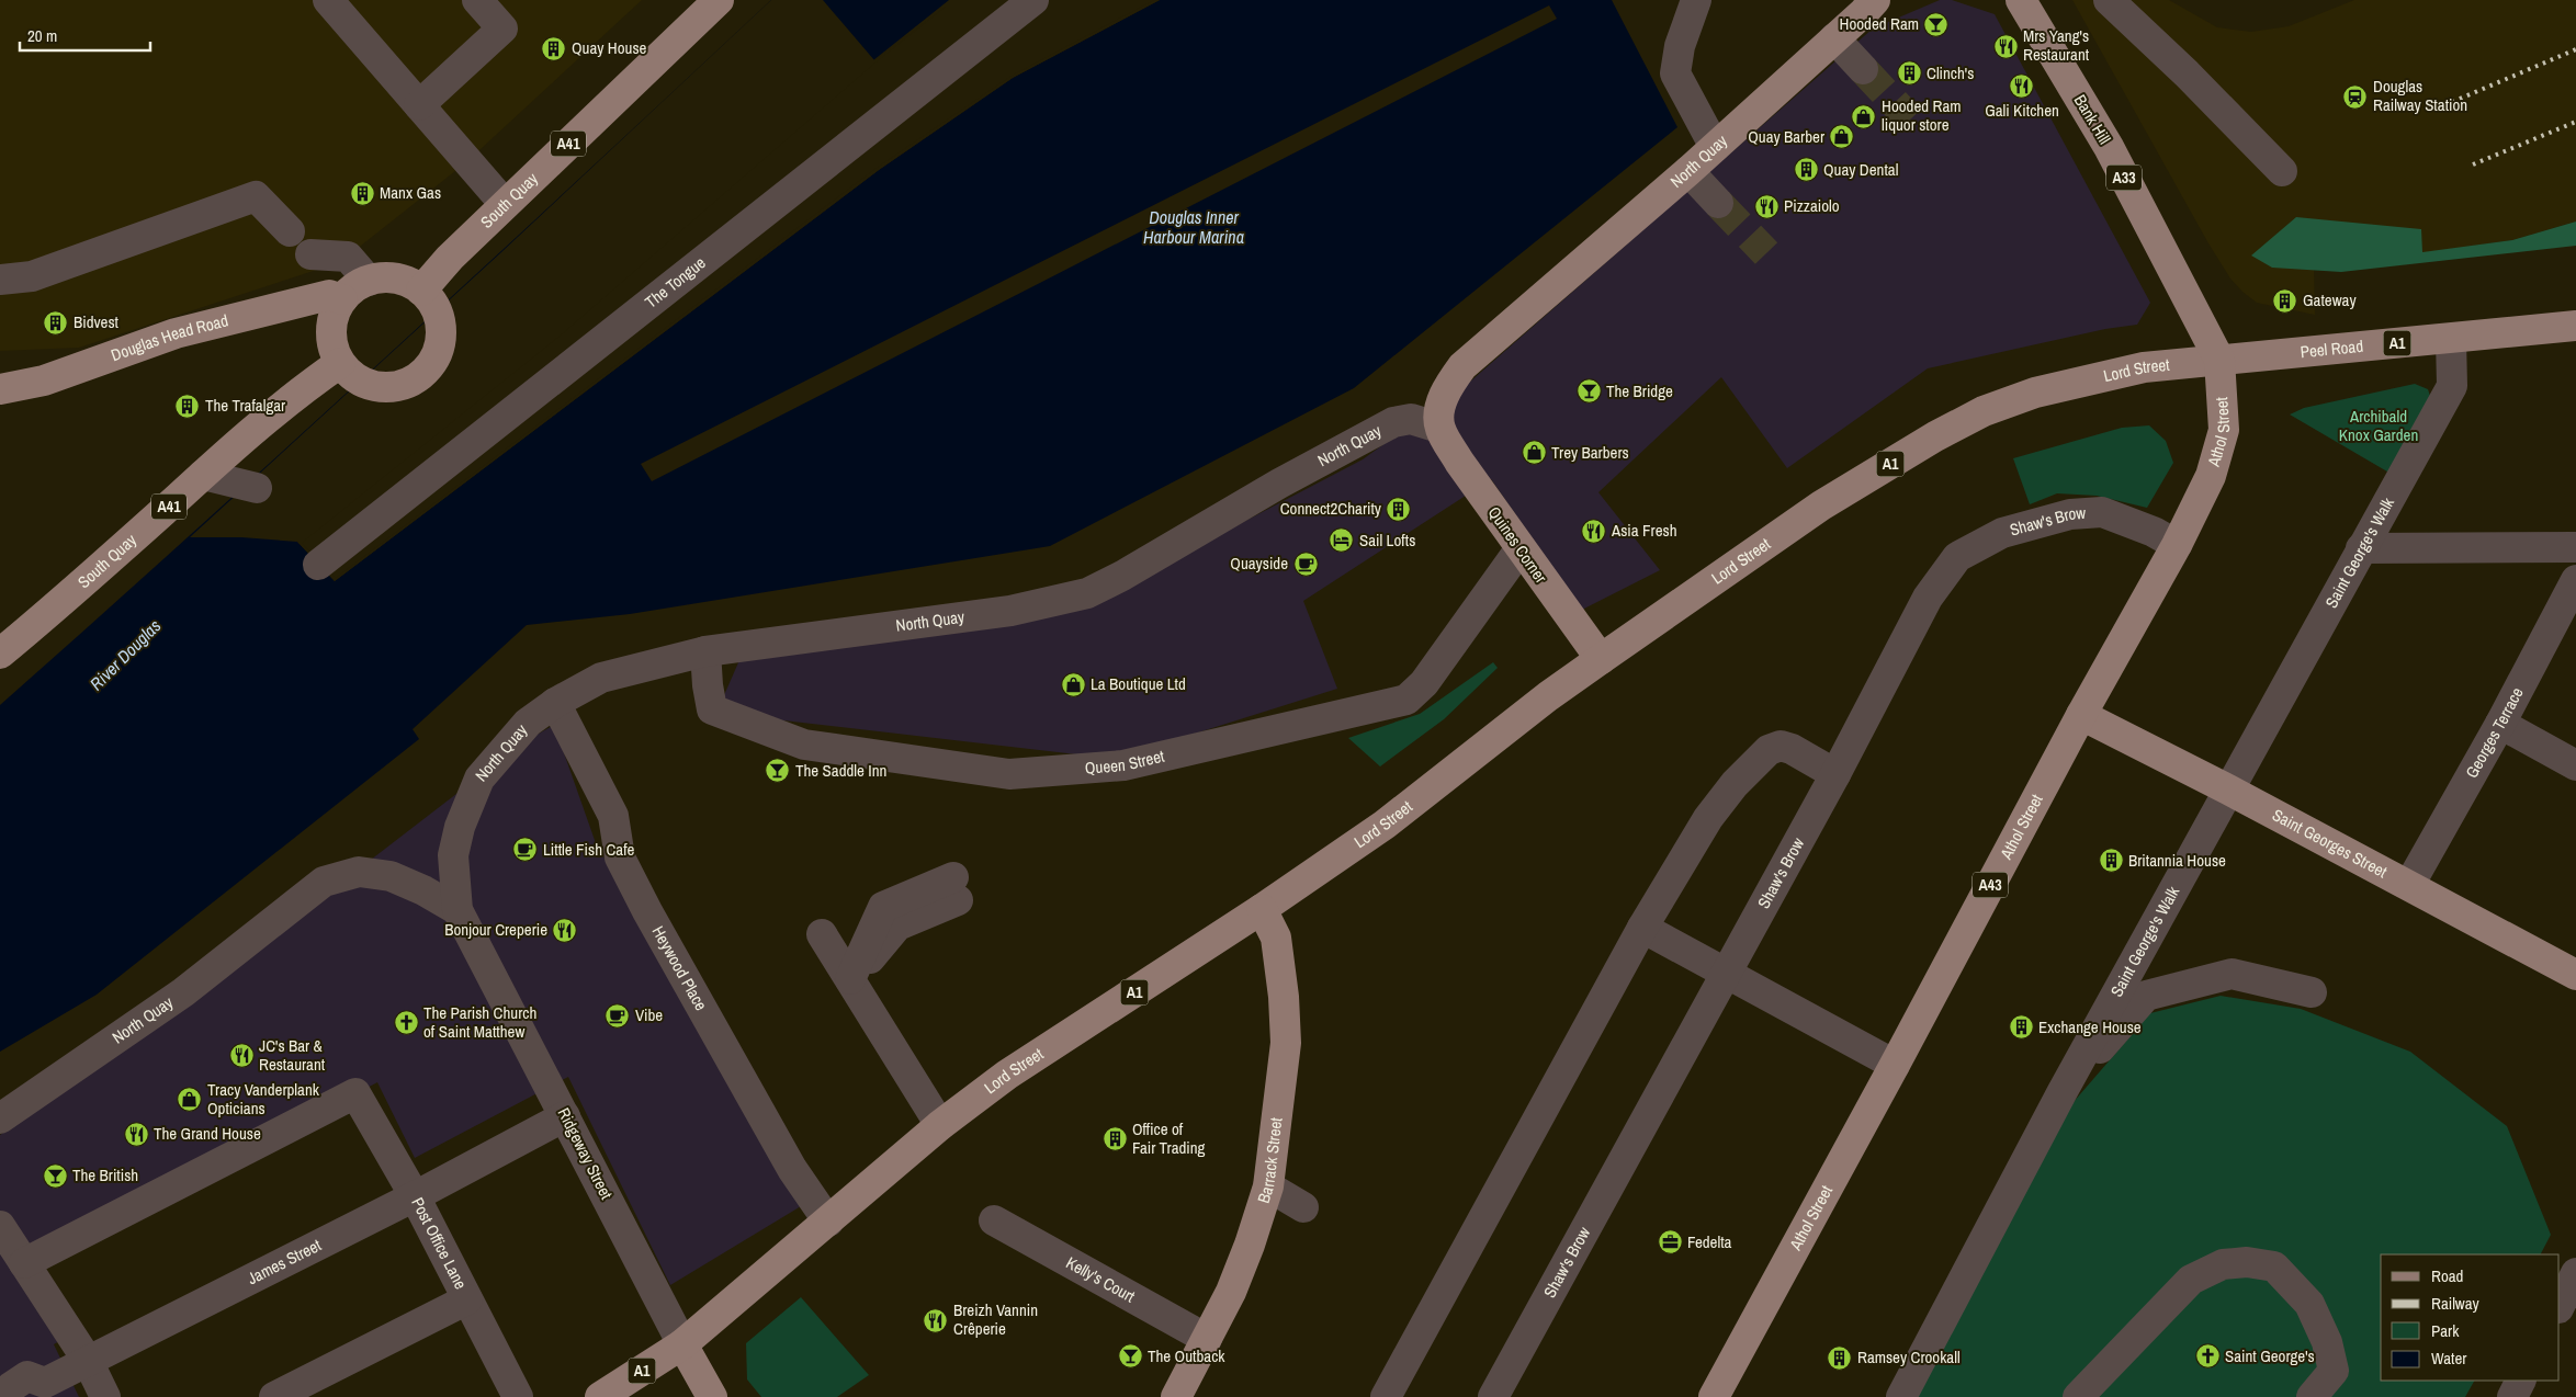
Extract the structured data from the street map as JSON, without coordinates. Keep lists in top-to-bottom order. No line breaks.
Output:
{"streets":{"main road":["Bank Hill","A41","North Quay","A33","South Quay","Douglas Head Road","A1","Peel Road","Lord Street","Athol Street","Quines Corner","Saint Georges Street","A43","Ridgeway Street","Barrack Street"],"street":["The Tongue","Shaw's Brow","Saint George's Walk","Georges Terrace","Queen Street","Heywood Place","Post Office Lane","James Street","Kelly's Court"]},"crossings":[["Bank Hill","Peel Road"],["Bank Hill","Lord Street"],["Bank Hill","Athol Street"],["North Quay","Quines Corner"],["North Quay","Queen Street"],["North Quay","Heywood Place"],["North Quay","Ridgeway Street"],["South Quay","Douglas Head Road"],["Peel Road","Lord Street"],["Peel Road","Athol Street"],["Peel Road","Saint George's Walk"],["Lord Street","Athol Street"],["Lord Street","Quines Corner"],["Lord Street","Heywood Place"],["Lord Street","Ridgeway Street"],["Lord Street","Barrack Street"],["Athol Street","Shaw's Brow"],["Athol Street","Saint Georges Street"],["Quines Corner","Queen Street"],["Saint George's Walk","Saint Georges Street"],["Georges Terrace","Saint Georges Street"],["Ridgeway Street","James Street"],["Barrack Street","Kelly's Court"],["Post Office Lane","James Street"]],"water":["Douglas Inner Harbour Marina","River Douglas"],"parks":["Archibald Knox Garden"],"places":{"bar":["Hooded Ram","The Bridge","The Saddle Inn","The British","The Outback"],"restaurant":["Mrs Yang's Restaurant","Gali Kitchen","Pizzaiolo","Asia Fresh","Bonjour Creperie","JC's Bar & Restaurant","The Grand House","Breizh Vannin Crêperie"],"building":["Quay House","Clinch's","Quay Dental","Manx Gas","Gateway","Bidvest","The Trafalgar","Connect2Charity","Britannia House","Exchange House","Office of Fair Trading","Ramsey Crookall"],"station":["Douglas Railway Station"],"shop":["Hooded Ram liquor store","Quay Barber","Trey Barbers","La Boutique Ltd","Tracy Vanderplank Opticians"],"hotel":["Sail Lofts"],"cafe":["Quayside","Little Fish Cafe","Vibe"],"church":["The Parish Church of Saint Matthew","Saint George's"],"office":["Fedelta"]},"legend":["Road","Railway","Park","Water"],"scale_bar":"20 m"}
